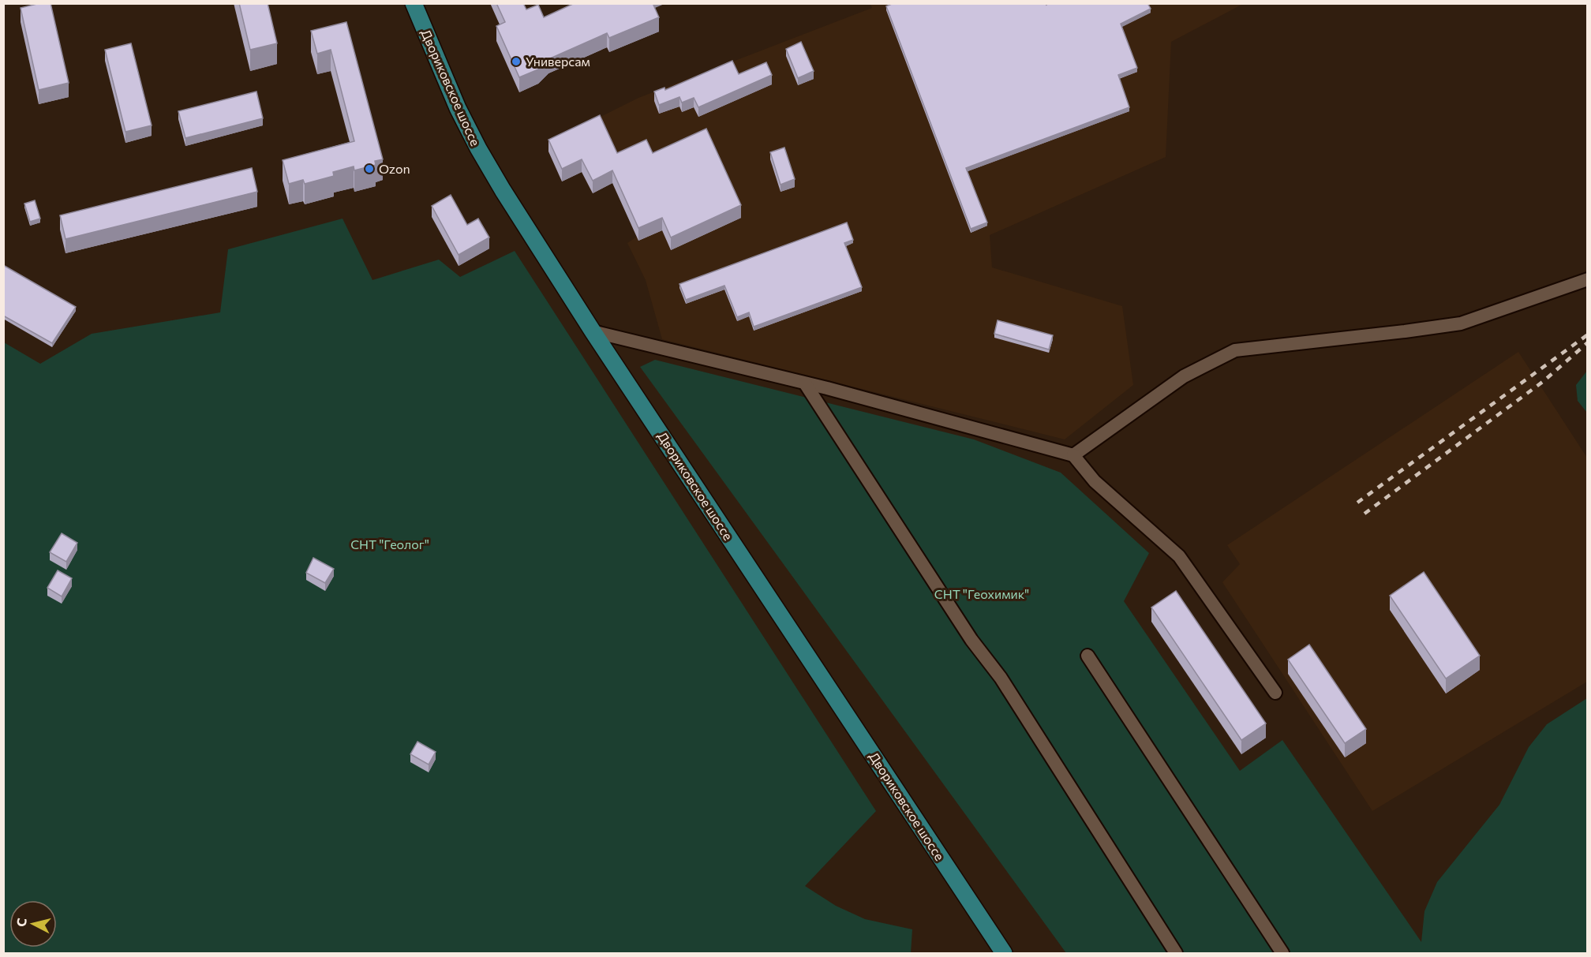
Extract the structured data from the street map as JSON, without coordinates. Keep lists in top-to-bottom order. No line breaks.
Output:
{"streets":{"main road":["Двориковское шоссе"]},"parks":["СНТ \"Геолог\"","СНТ \"Геохимик\""],"places":["Универсам","Ozon"],"north":"left"}
